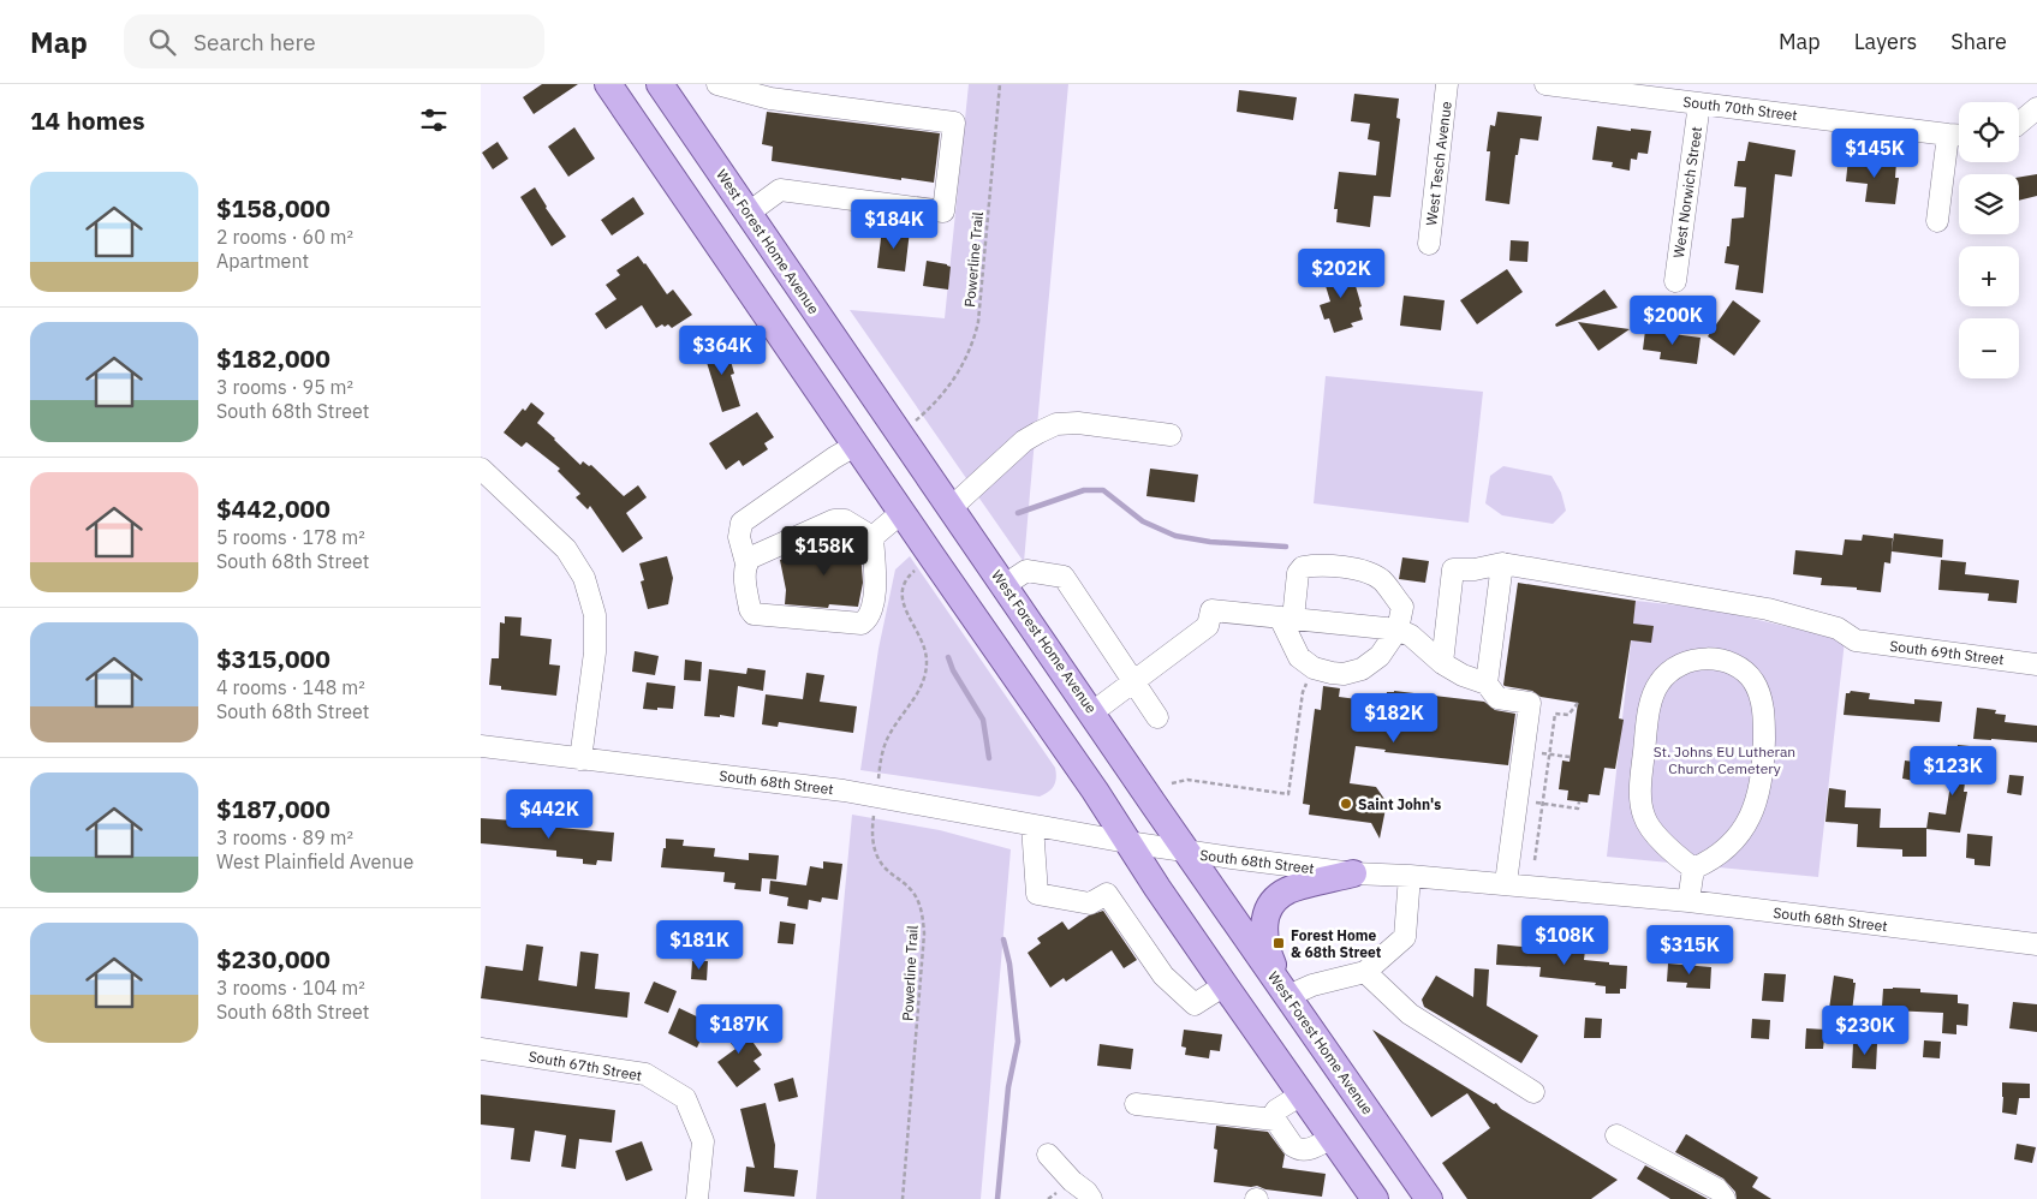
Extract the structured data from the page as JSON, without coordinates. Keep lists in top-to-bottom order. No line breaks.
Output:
{"streets":{"main road":["West Forest Home Avenue"],"street":["South 70th Street","West Tesch Avenue","West Norwich Street","South 69th Street","South 68th Street","South 67th Street"],"path":["Powerline Trail"]},"crossings":[["South 70th Street","West Norwich Street"],["West Forest Home Avenue","South 68th Street"],["Powerline Trail","South 68th Street"]],"parks":["St. Johns EU Lutheran Church Cemetery"],"places":{"other":["Saint John's"],"transit":["Forest Home & 68th Street"]},"page":{"header":"Map","search":"Search here","nav":["Map","Layers","Share"],"heading":"14 homes","map_buttons":["+","−"],"price":["$145K","$184K","$202K","$200K","$364K","$158K","$182K","$123K","$442K","$108K","$181K","$315K","$187K","$230K"],"list":[{"name":"$158,000","note":"2 rooms · 60 m² · Apartment"},{"name":"$182,000","note":"3 rooms · 95 m² · South 68th Street"},{"name":"$442,000","note":"5 rooms · 178 m² · South 68th Street"},{"name":"$315,000","note":"4 rooms · 148 m² · South 68th Street"},{"name":"$187,000","note":"3 rooms · 89 m² · West Plainfield Avenue"},{"name":"$230,000","note":"3 rooms · 104 m² · South 68th Street"}]}}
